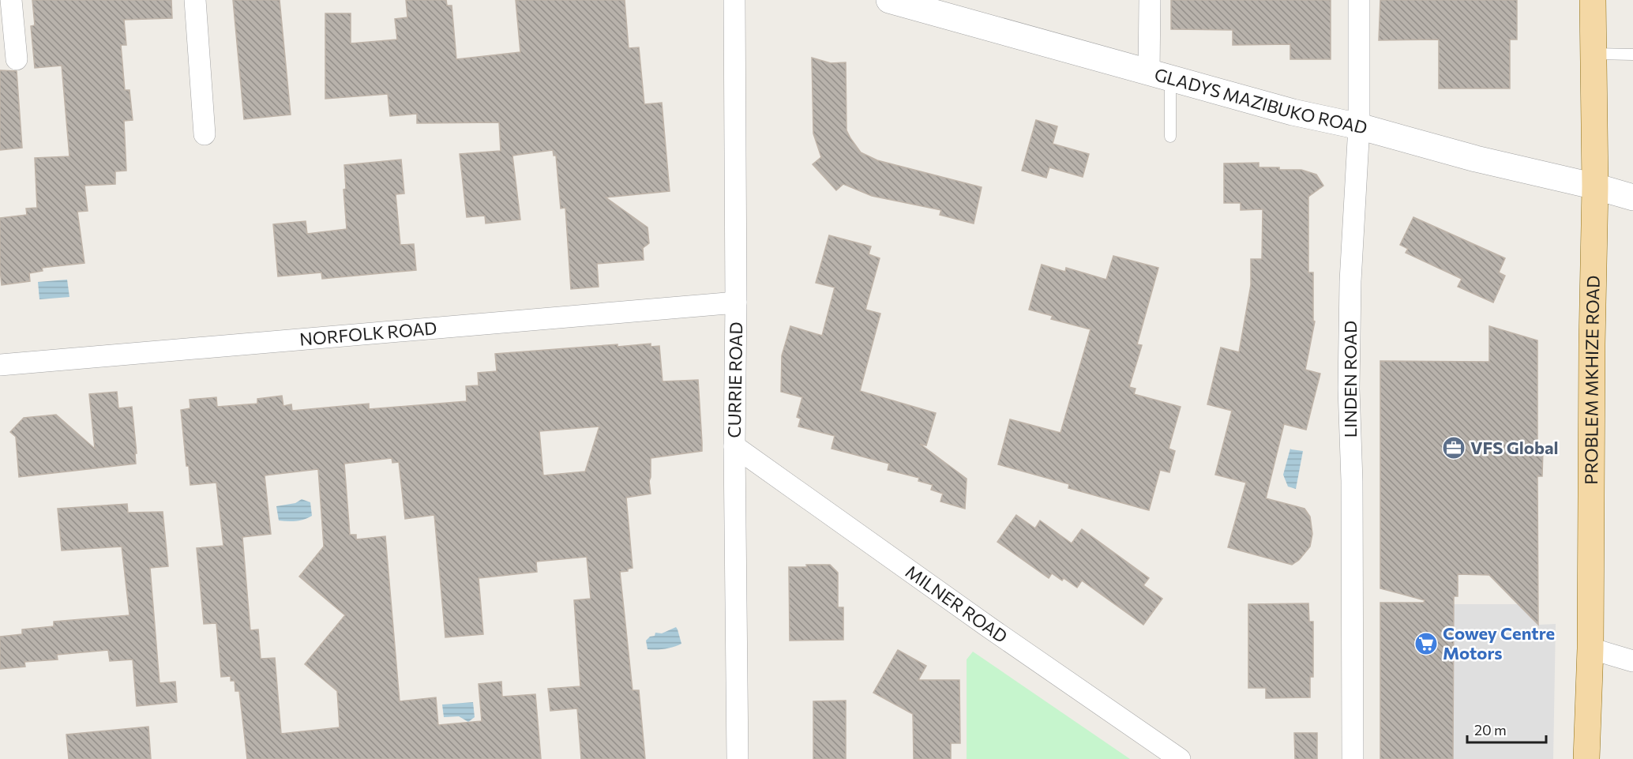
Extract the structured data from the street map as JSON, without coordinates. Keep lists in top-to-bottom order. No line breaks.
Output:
{"streets":{"main road":["PROBLEM MKHIZE ROAD"],"street":["GLADYS MAZIBUKO ROAD","NORFOLK ROAD","LINDEN ROAD","CURRIE ROAD","MILNER ROAD"]},"crossings":[["GLADYS MAZIBUKO ROAD","LINDEN ROAD"],["GLADYS MAZIBUKO ROAD","PROBLEM MKHIZE ROAD"],["NORFOLK ROAD","CURRIE ROAD"],["CURRIE ROAD","MILNER ROAD"]],"places":{"office":["VFS Global"],"supermarket":["Cowey Centre Motors"]},"scale_bar":"20 m"}
